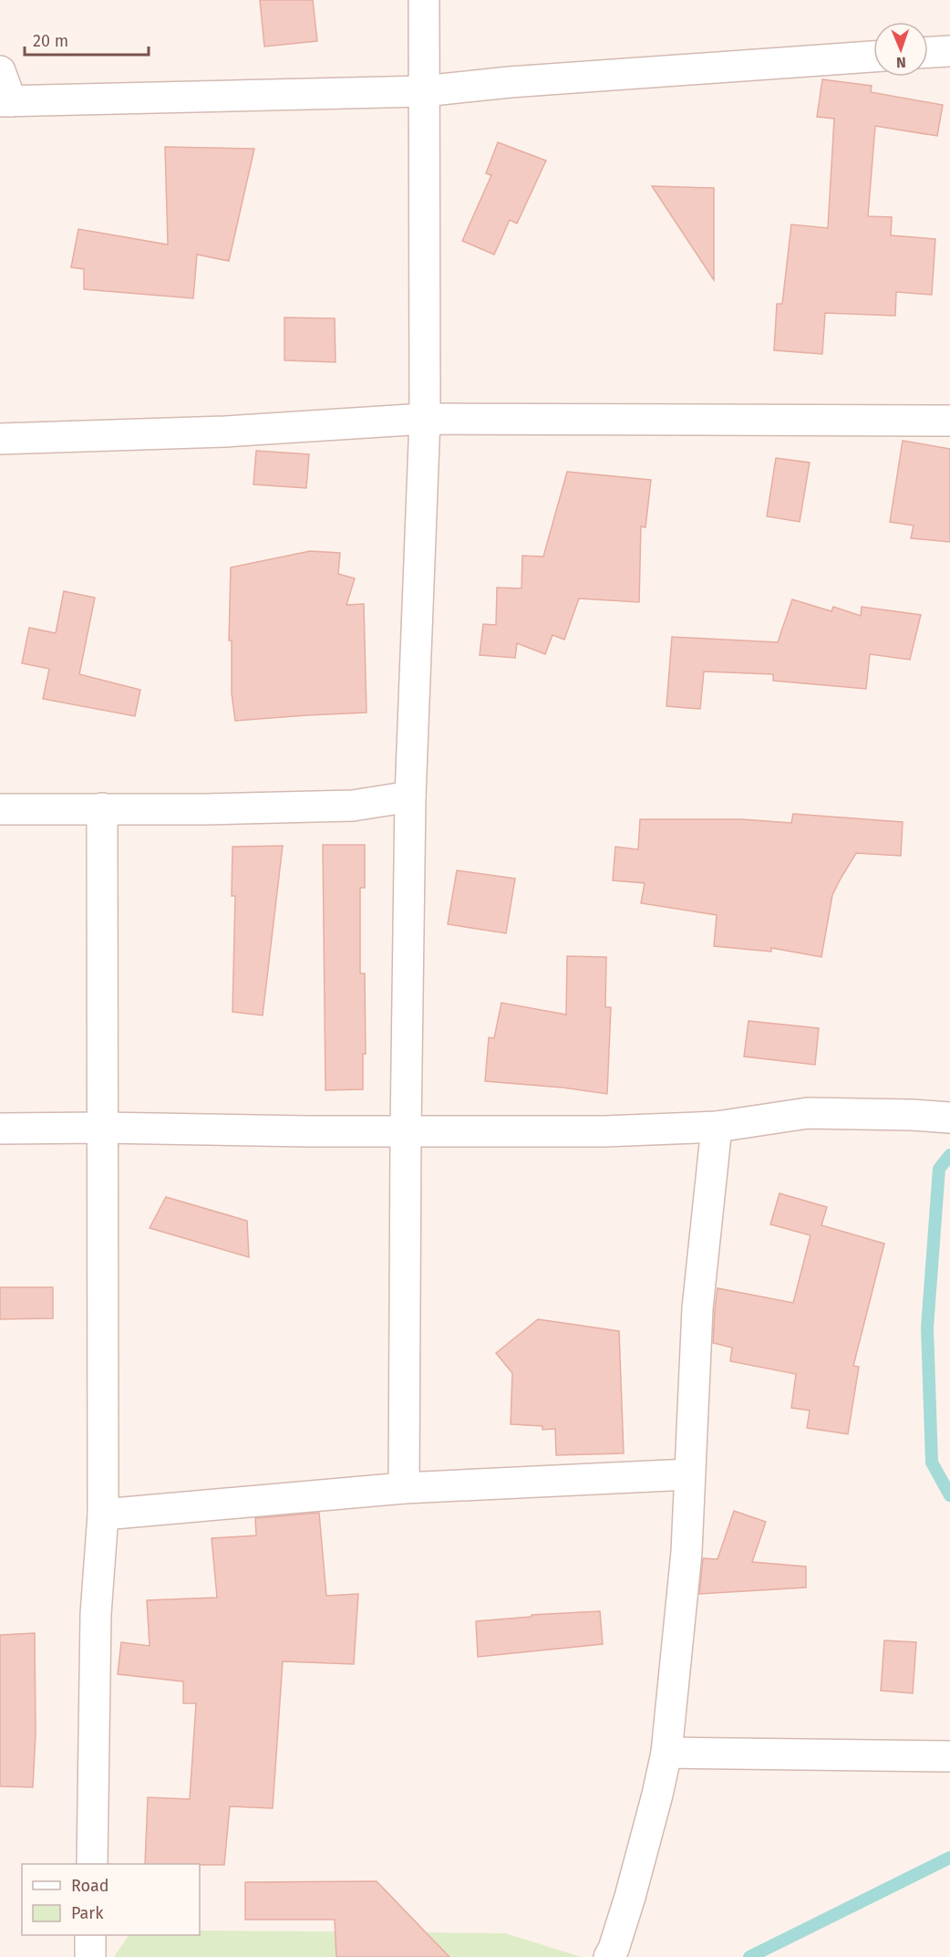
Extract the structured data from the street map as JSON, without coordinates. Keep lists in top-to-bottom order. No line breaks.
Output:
{"legend":["Road","Park"],"scale_bar":"20 m","north":"bottom"}
